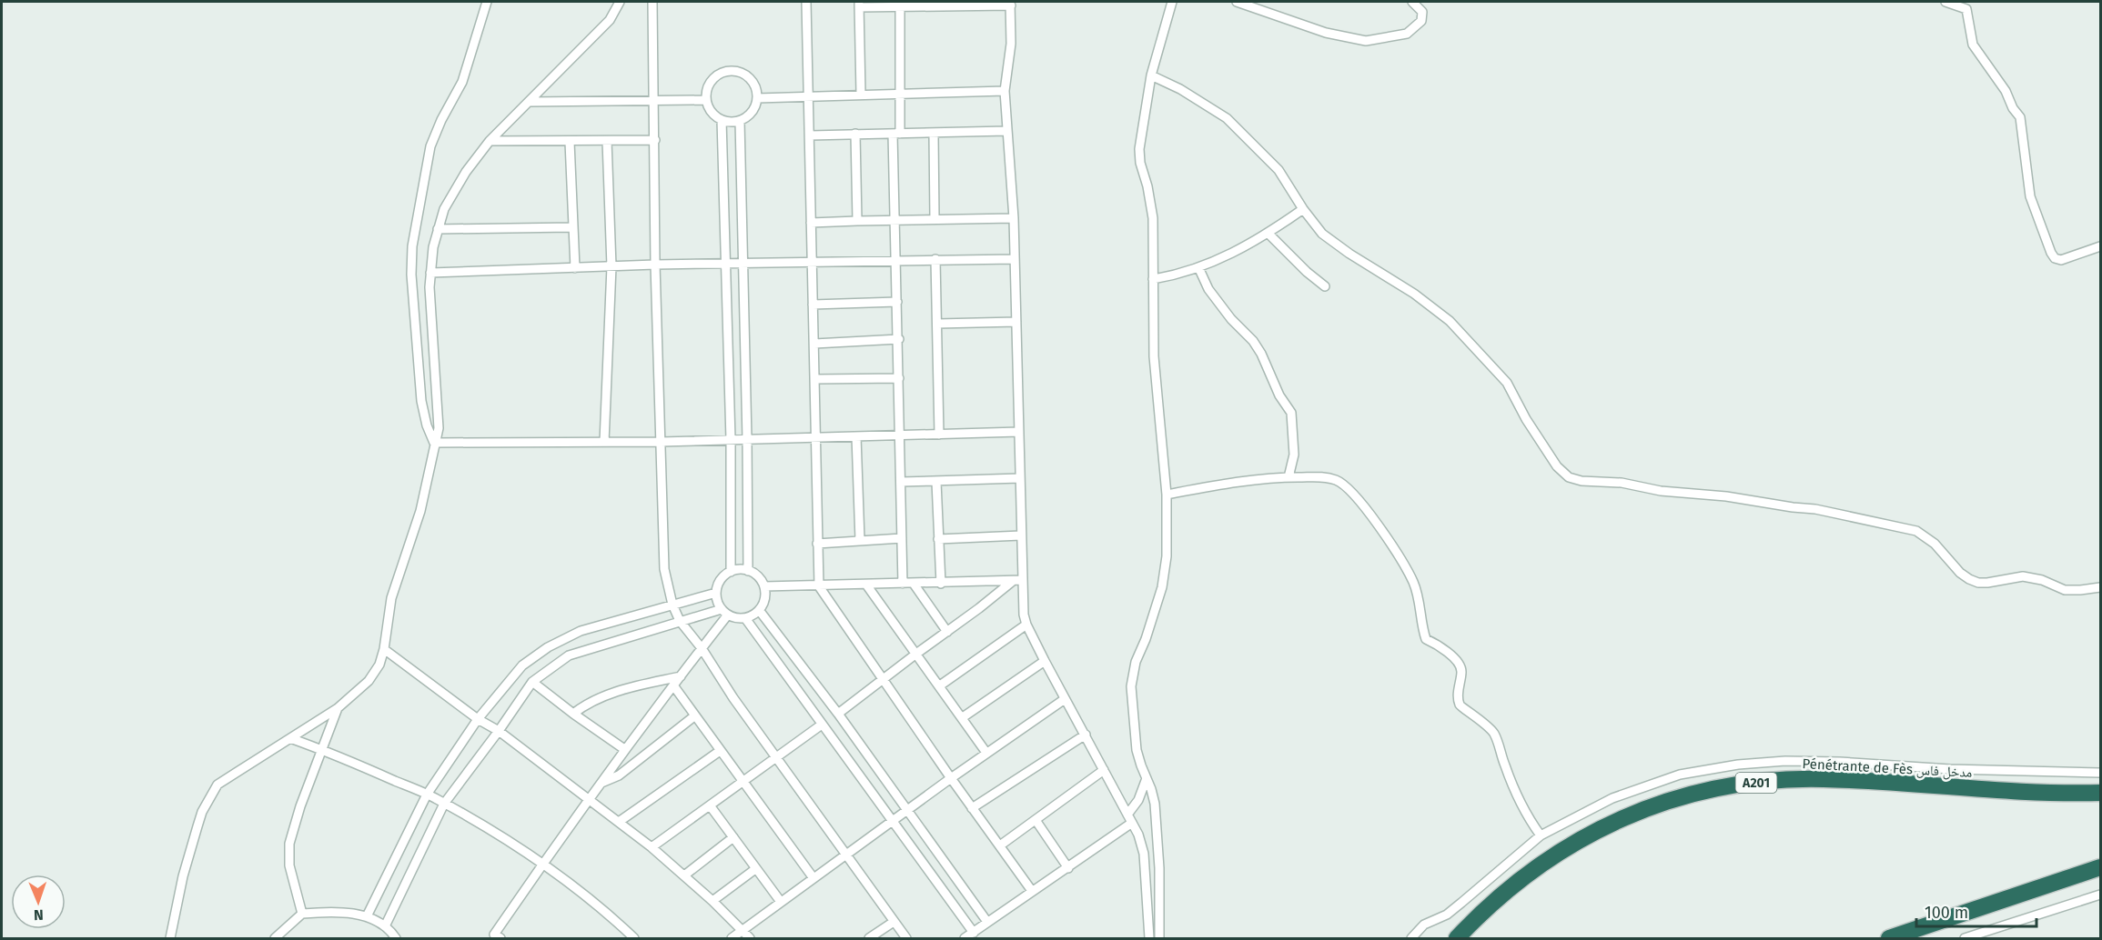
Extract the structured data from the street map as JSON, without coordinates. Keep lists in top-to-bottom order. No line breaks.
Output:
{"streets":{"highway":["Pénétrante de Fès مدخل فاس","A201"]},"scale_bar":"100 m","north":"bottom"}
